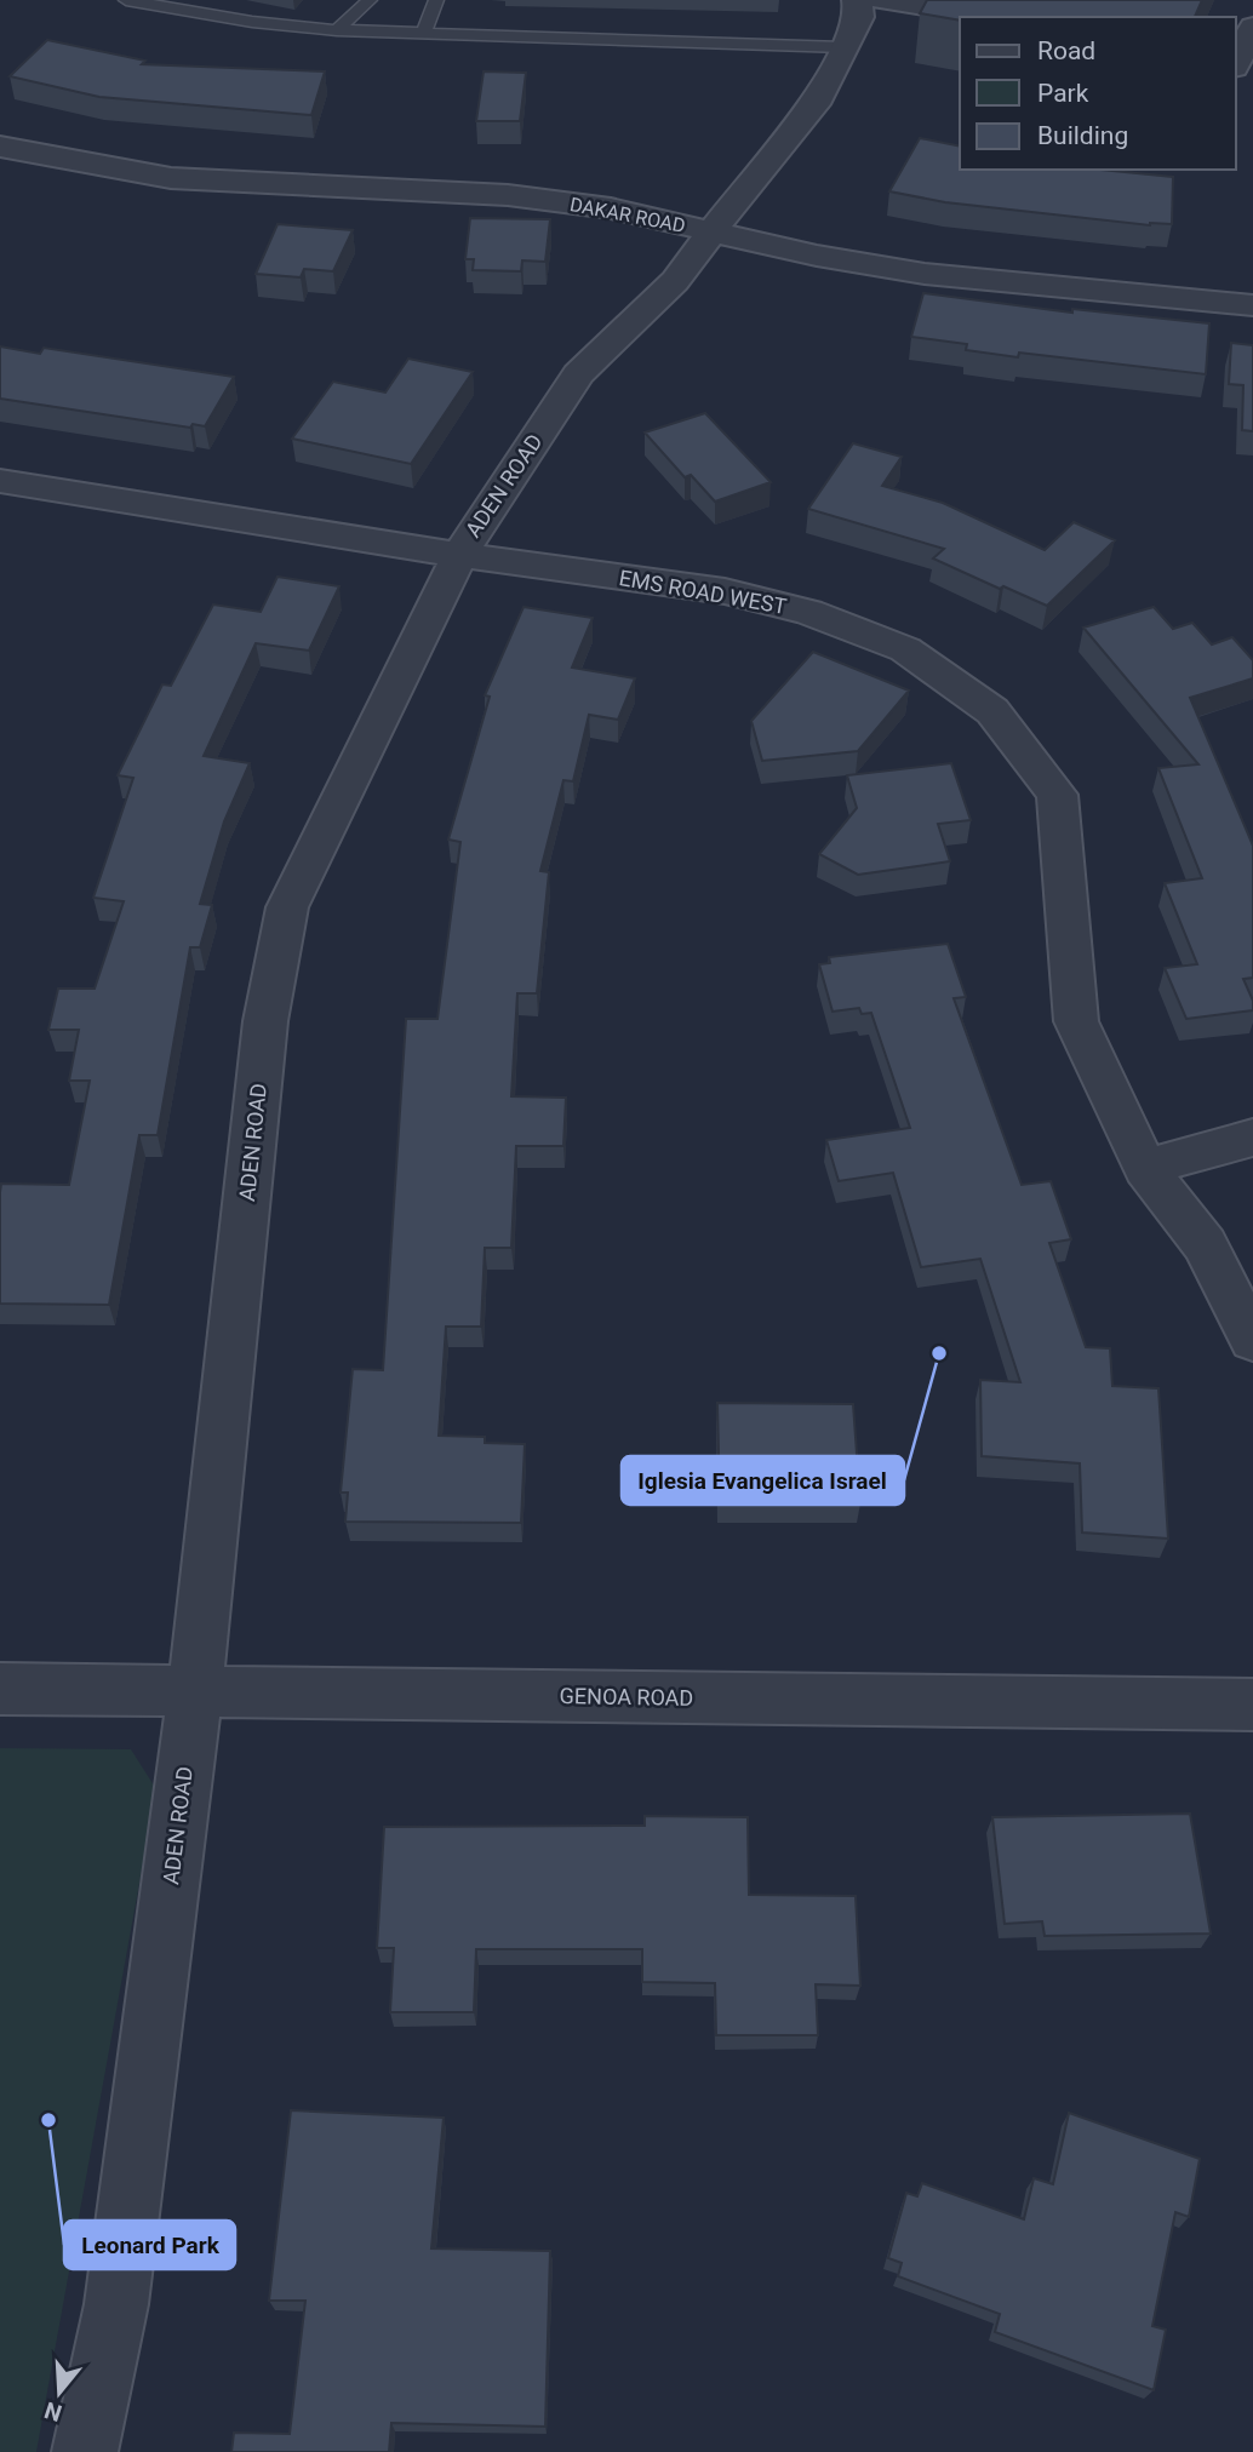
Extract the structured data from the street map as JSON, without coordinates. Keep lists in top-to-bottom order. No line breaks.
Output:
{"streets":{"street":["DAKAR ROAD","ADEN ROAD","EMS ROAD WEST","GENOA ROAD"]},"crossings":[["DAKAR ROAD","ADEN ROAD"],["ADEN ROAD","EMS ROAD WEST"],["ADEN ROAD","GENOA ROAD"]],"places":["Iglesia Evangelica Israel","Leonard Park"],"legend":["Road","Park","Building"],"north":"bottom"}
